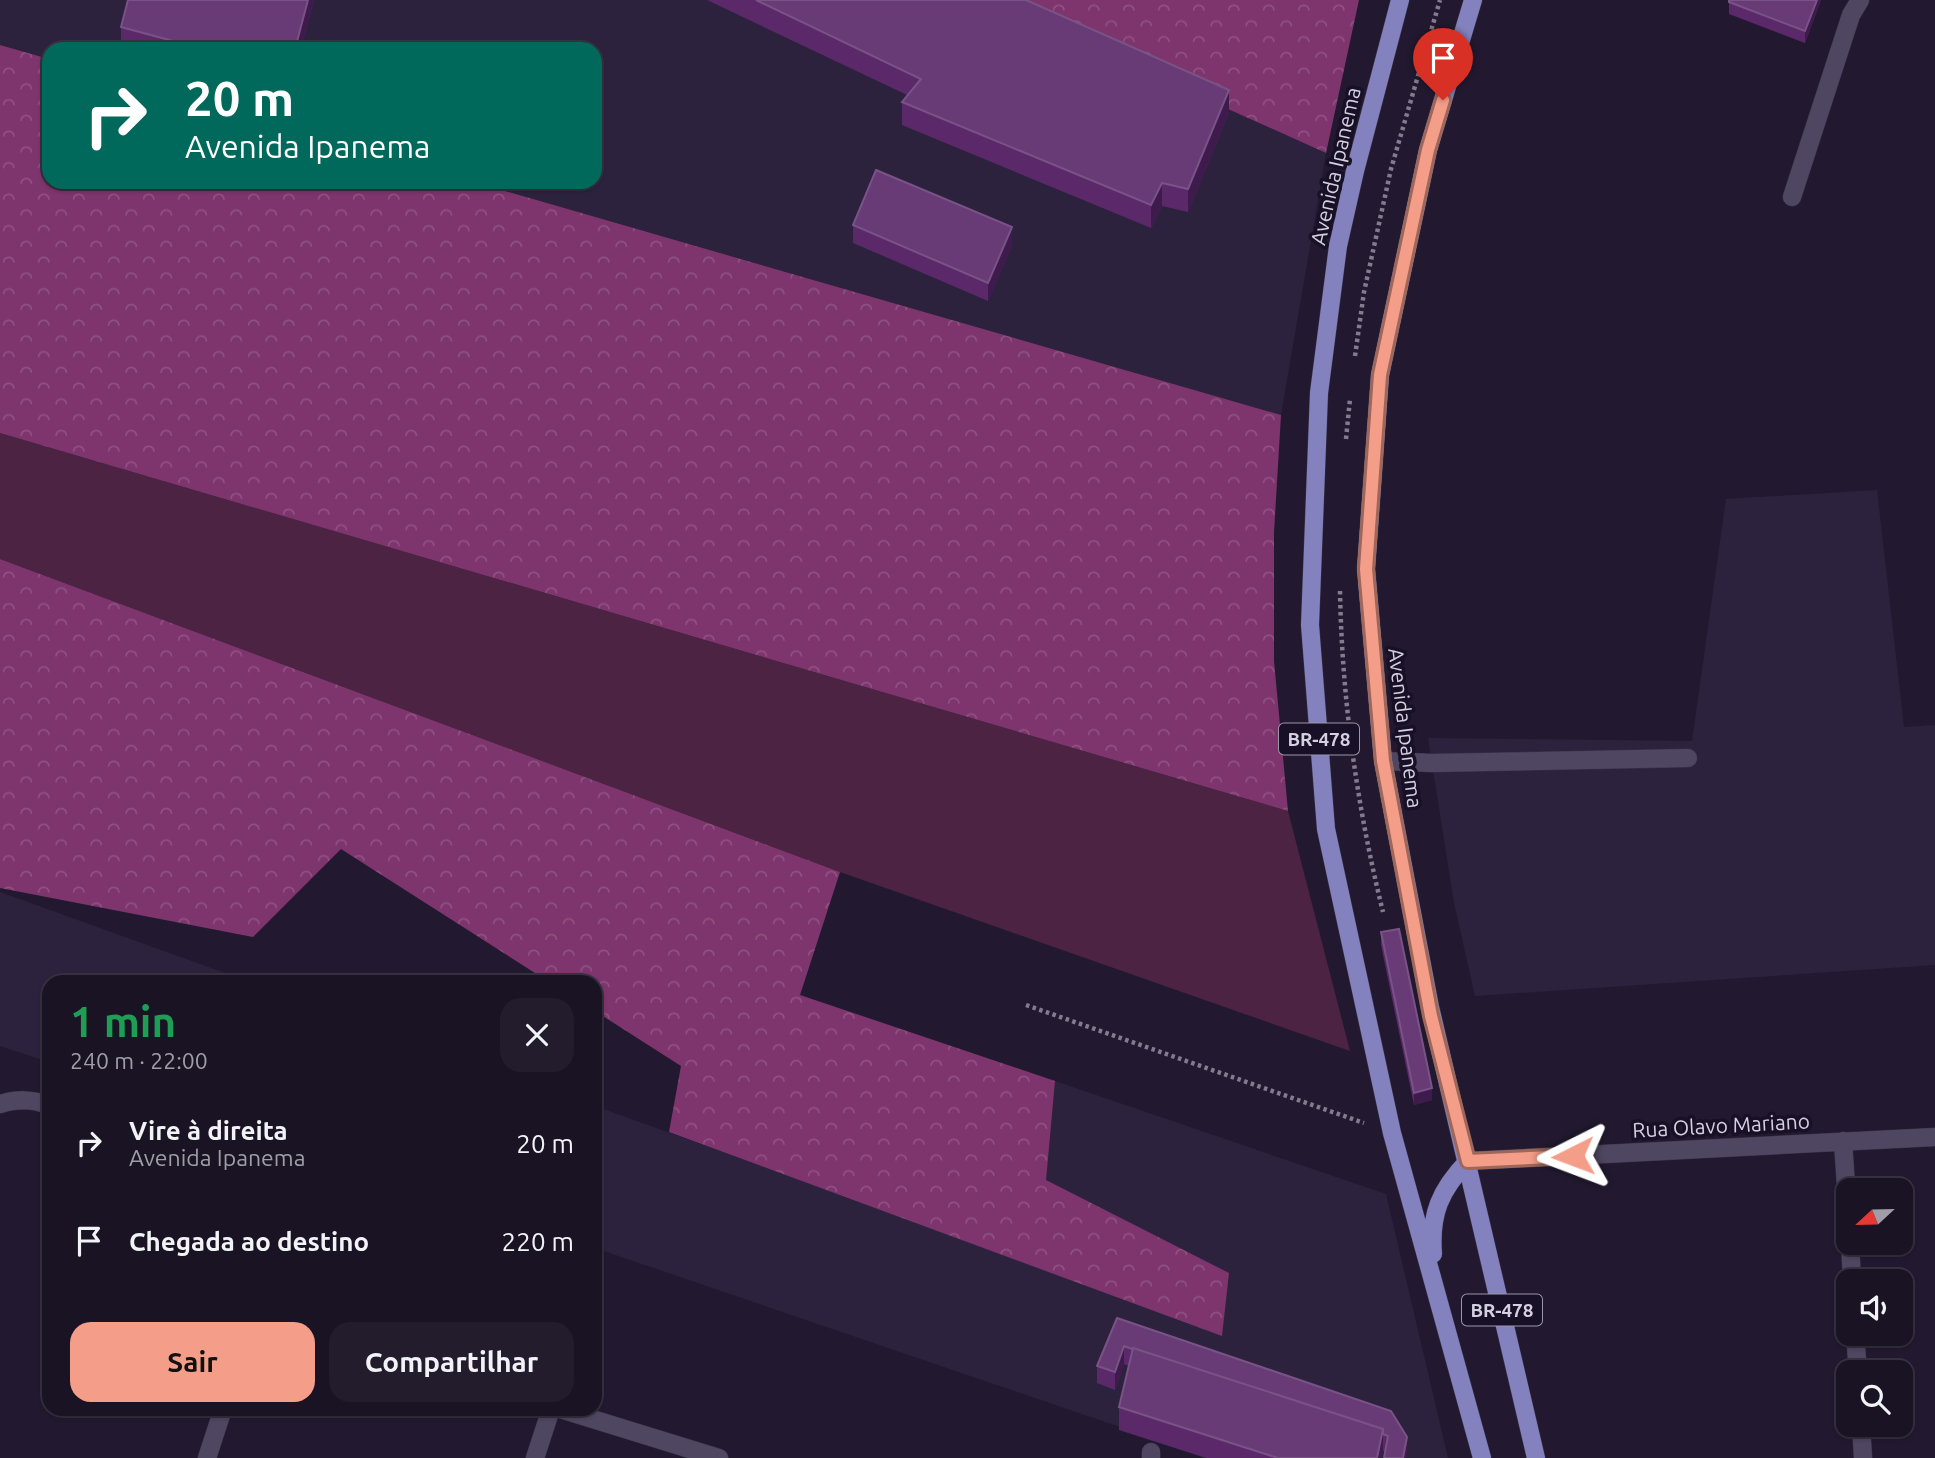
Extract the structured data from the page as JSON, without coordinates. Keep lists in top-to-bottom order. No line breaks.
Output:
{"streets":{"main road":["Avenida Ipanema","BR-478"],"street":["Rua Olavo Mariano"]},"crossings":[["Avenida Ipanema","Rua Olavo Mariano"]],"north":"left","page":{"turn":["20 m","Avenida Ipanema"],"heading":["1 min","240 m · 22:00"],"list":[{"name":"Vire à direita","note":"Avenida Ipanema","value":"20 m"},{"name":"Chegada ao destino","value":"220 m"}],"buttons":["Sair","Compartilhar"]}}
